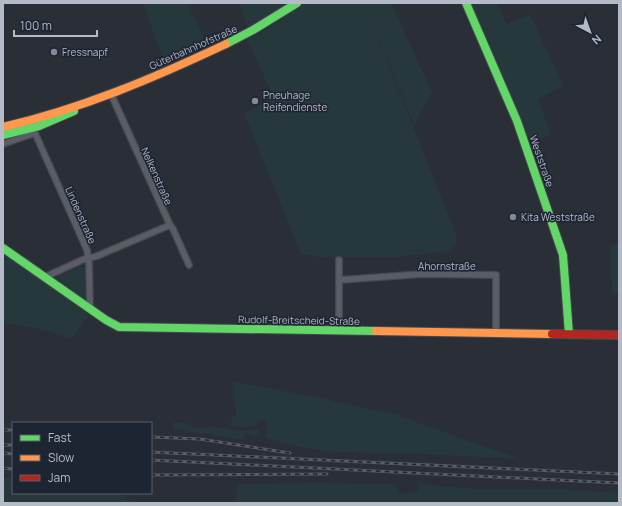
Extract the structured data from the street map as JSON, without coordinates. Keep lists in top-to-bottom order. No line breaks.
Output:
{"streets":{"street":["Güterbahnhofstraße","Weststraße","Nelkenstraße","Lindenstraße","Ahornstraße","Rudolf-Breitscheid-Straße"]},"crossings":[["Güterbahnhofstraße","Nelkenstraße"],["Weststraße","Rudolf-Breitscheid-Straße"],["Lindenstraße","Rudolf-Breitscheid-Straße"],["Ahornstraße","Rudolf-Breitscheid-Straße"]],"places":["Fressnapf","Pneuhage Reifendienste","Kita Weststraße"],"legend":["Fast","Slow","Jam"],"scale_bar":"100 m","north":"bottom right"}
